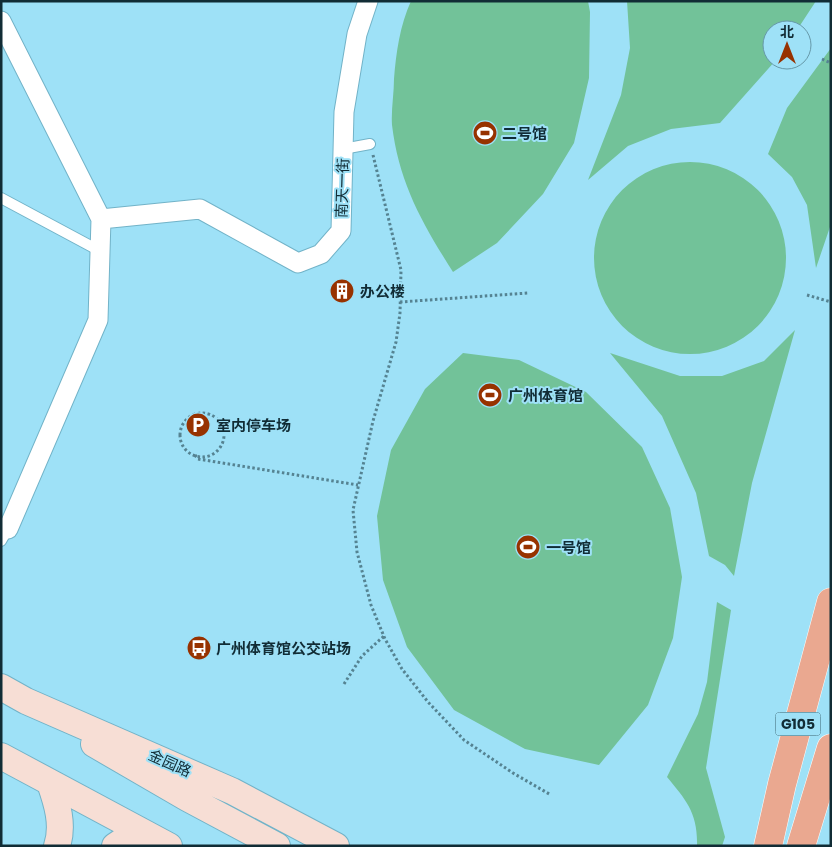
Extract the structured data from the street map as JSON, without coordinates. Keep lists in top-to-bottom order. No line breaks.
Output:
{"streets":{"highway":["G105"],"main road":["金园路"],"street":["南天一街"]},"places":{"sports":["二号馆","广州体育馆","一号馆"],"building":["办公楼"],"parking":["室内停车场"],"bus stop":["广州体育馆公交站场"]},"north":"top"}
